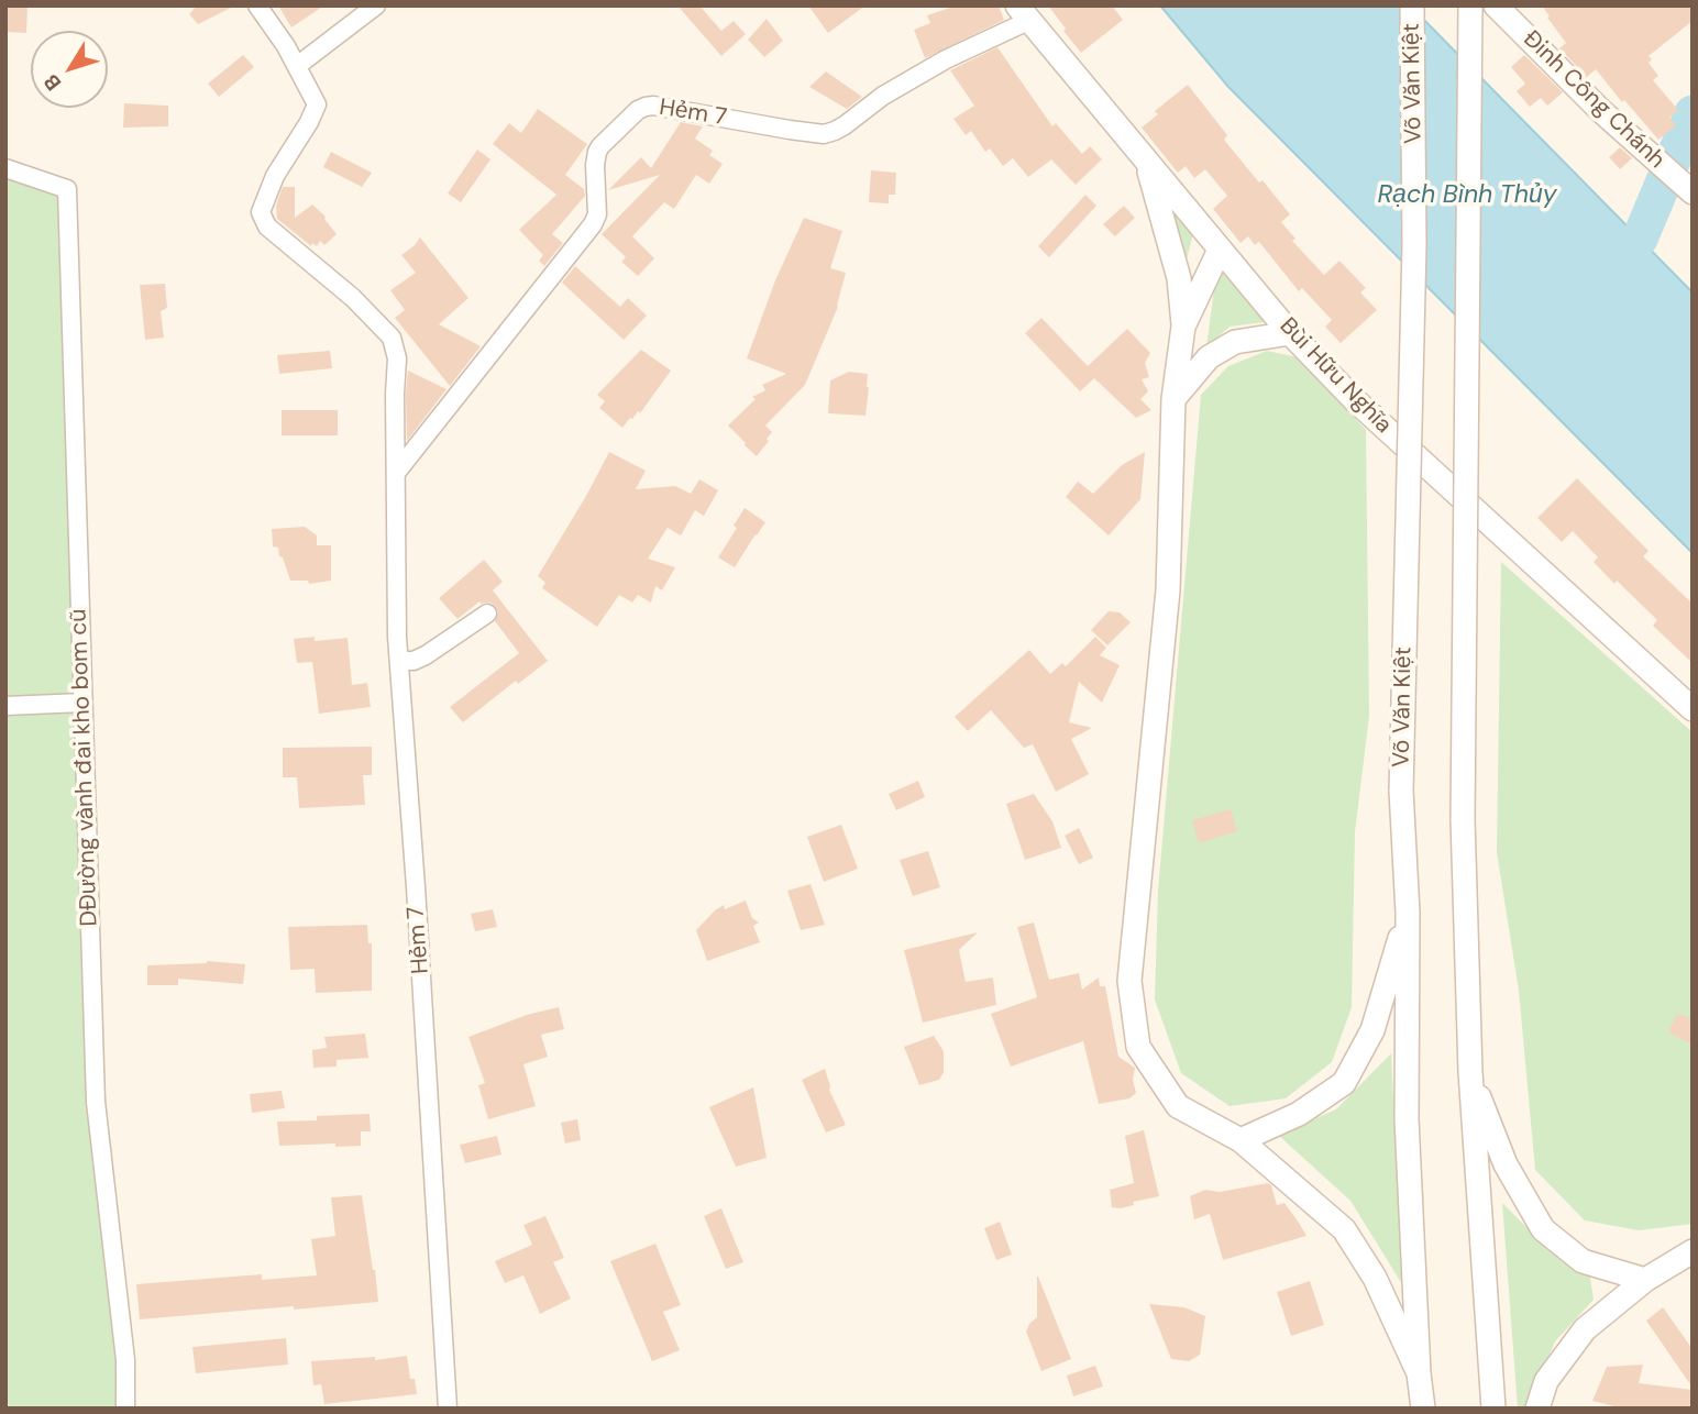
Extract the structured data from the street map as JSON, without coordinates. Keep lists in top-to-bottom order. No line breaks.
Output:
{"streets":{"main road":["Võ Văn Kiệt","Đinh Công Chánh","Bùi Hữu Nghĩa"],"street":["Hẻm 7","DĐường vành đai kho bom cũ"]},"crossings":[["Hẻm 7","Bùi Hữu Nghĩa"]],"water":["Rạch Bình Thủy"],"north":"bottom left"}
